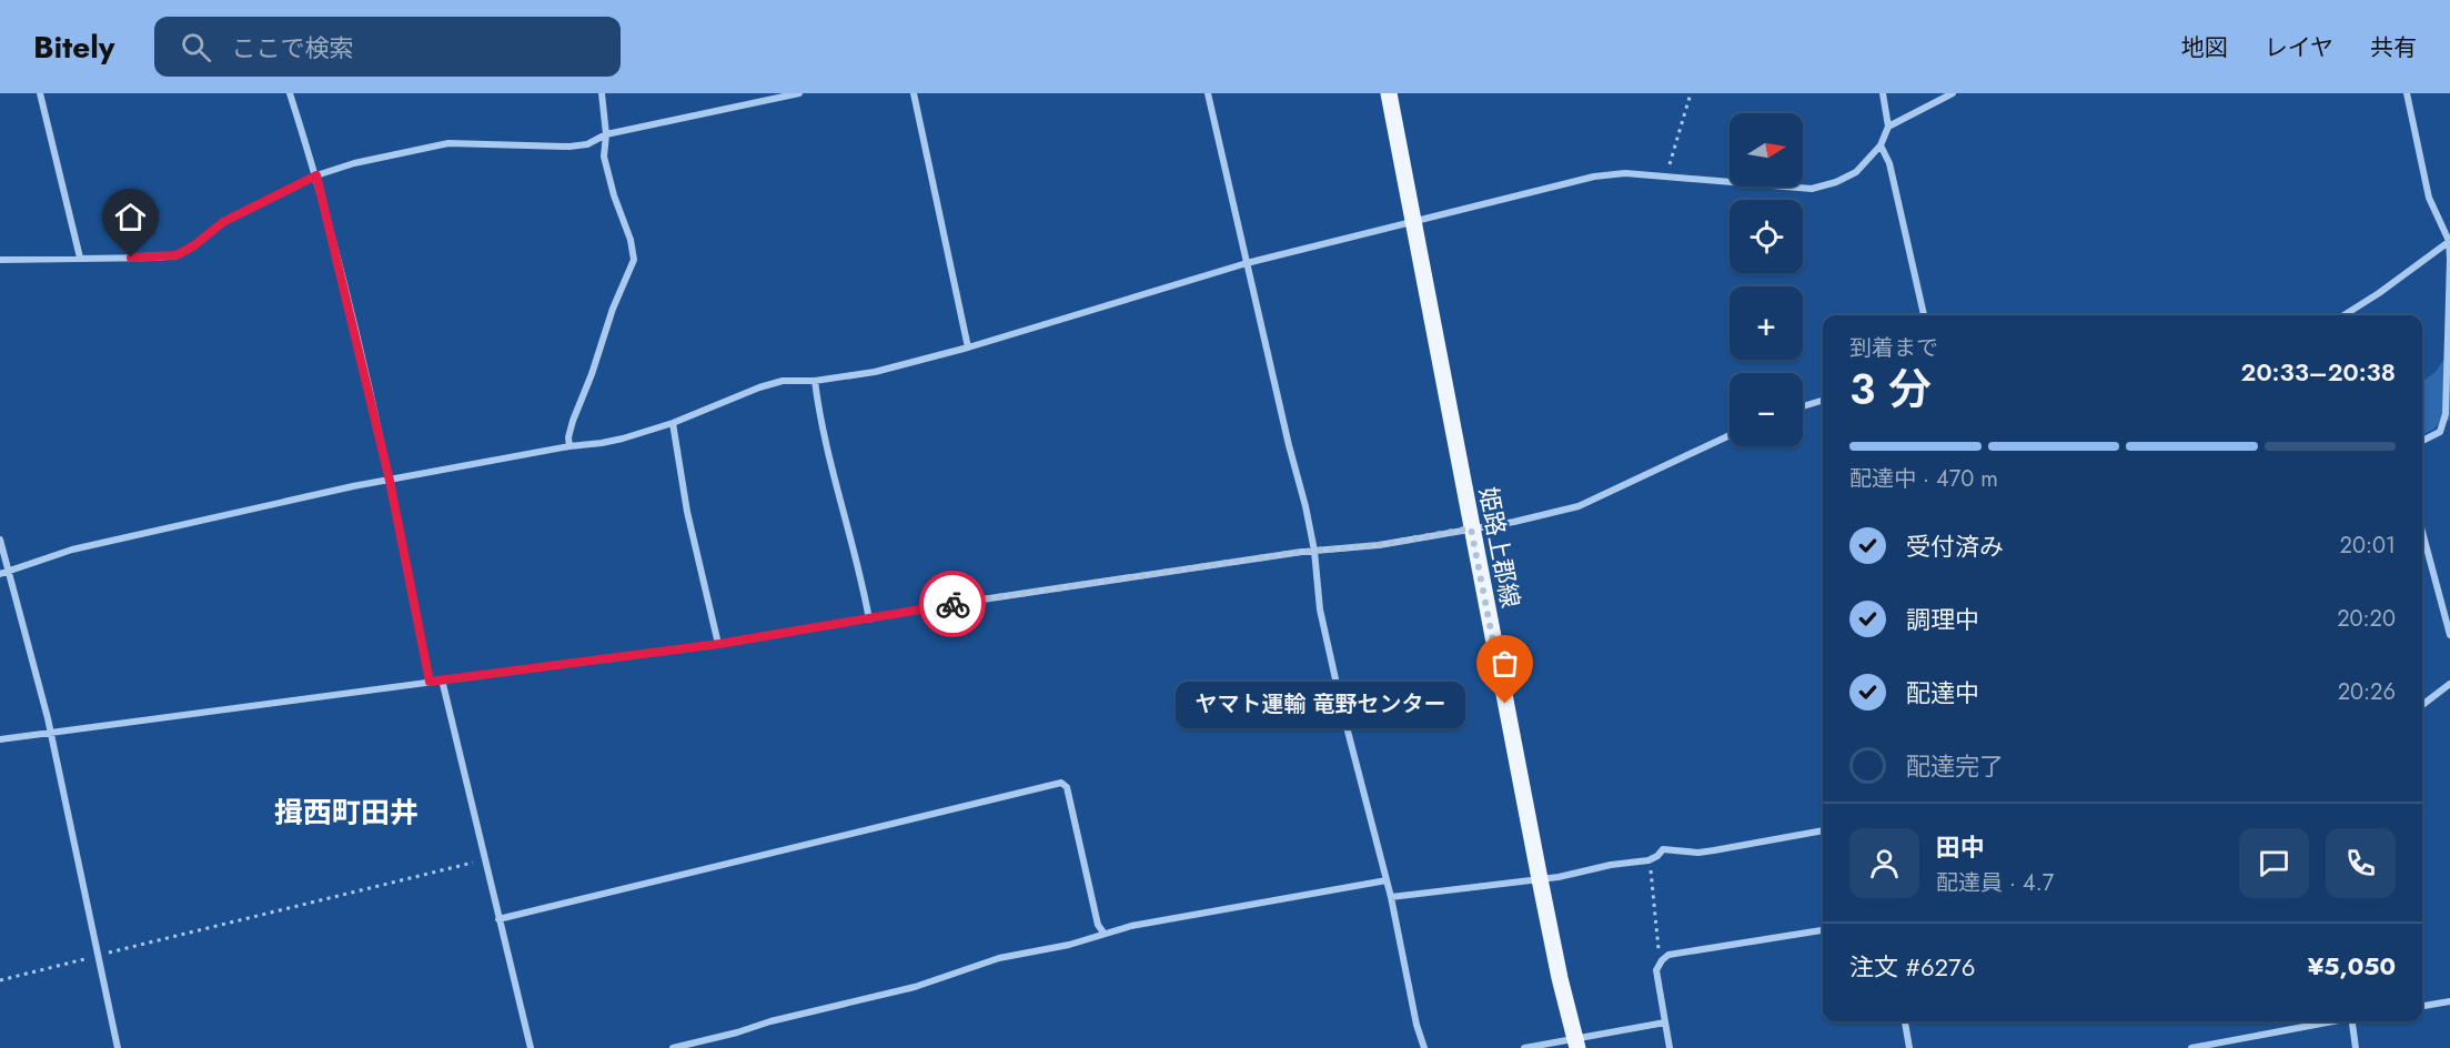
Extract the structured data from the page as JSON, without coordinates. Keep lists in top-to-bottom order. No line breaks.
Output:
{"streets":{"main road":["姫路上郡線"]},"districts":["揖西町田井"],"places":["ヤマト運輸 竜野センター"],"north":"right","page":{"header":"Bitely","search":"ここで検索","nav":["地図","レイヤ","共有"],"map_buttons":["+","−"],"heading":["3 分","到着まで","20:33–20:38"],"panel":["田中","配達員 · 4.7","注文 #6276","¥5,050"],"bar":"配達中 · 470 m","list":[["受付済み","20:01"],["調理中","20:20"],["配達中","20:26"],"配達完了"],"bubble":"ヤマト運輸 竜野センター"}}
